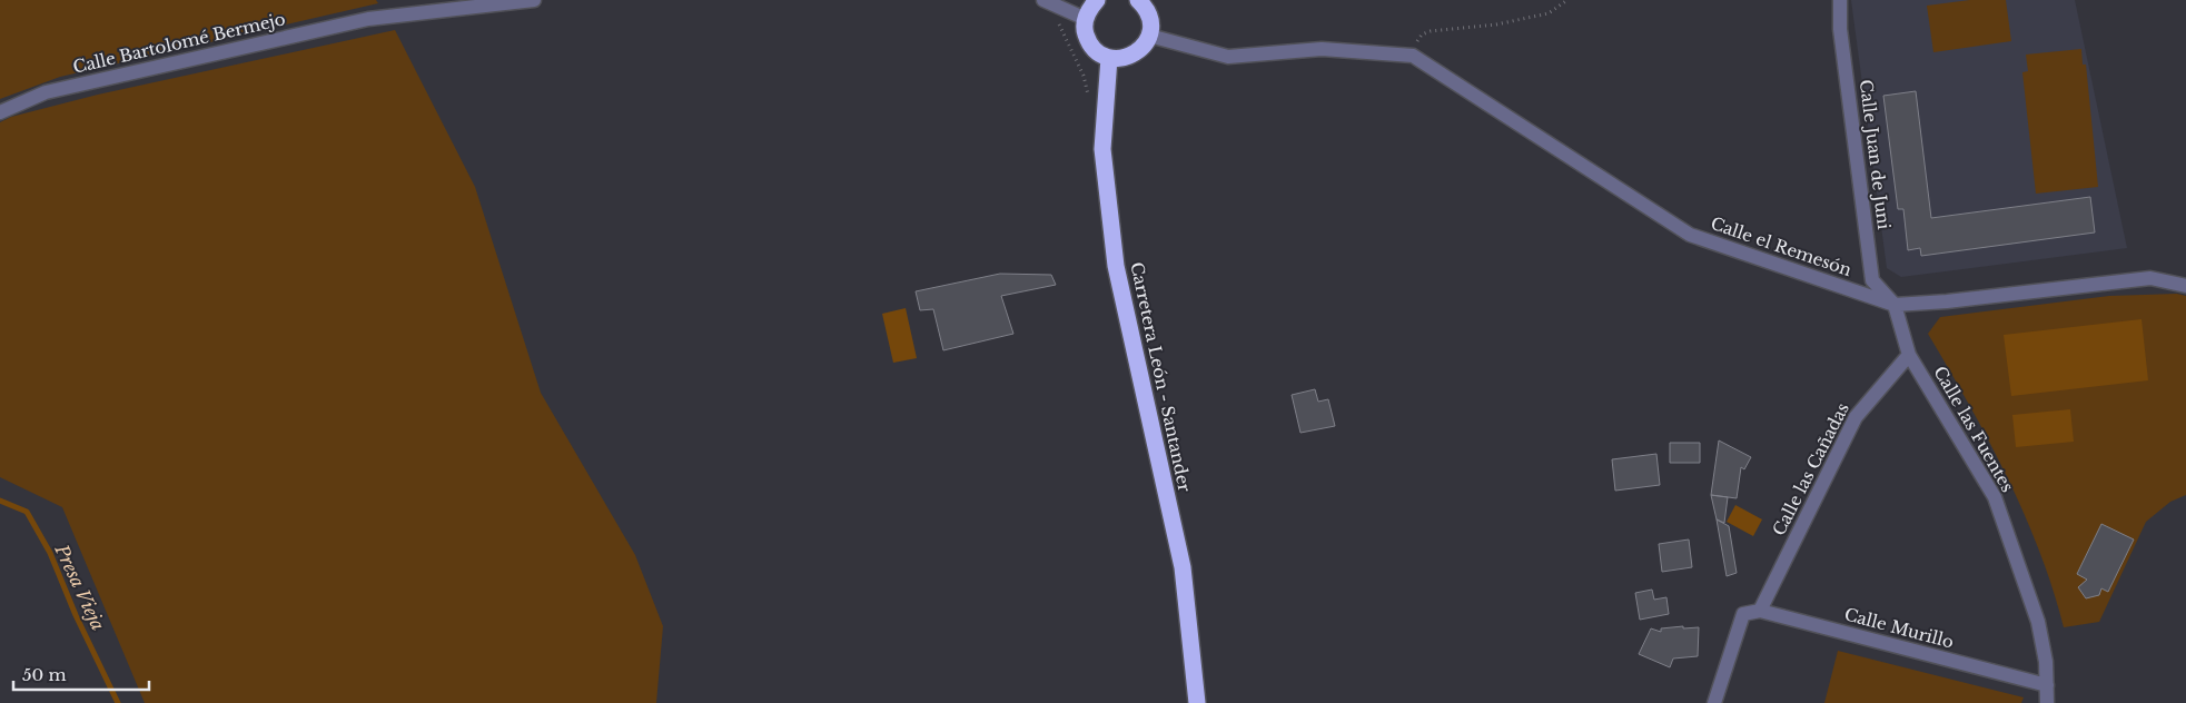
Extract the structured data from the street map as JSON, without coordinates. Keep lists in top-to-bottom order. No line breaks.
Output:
{"streets":{"highway":["Carretera León - Santander"],"street":["Calle Bartolomé Bermejo","Calle Juan de Juni","Calle el Remesón","Calle las Fuentes","Calle las Cañadas","Calle Murillo"]},"crossings":[["Calle Juan de Juni","Calle el Remesón"],["Calle Juan de Juni","Calle las Fuentes"],["Calle el Remesón","Calle las Fuentes"],["Calle las Fuentes","Calle las Cañadas"],["Calle las Fuentes","Calle Murillo"],["Calle las Cañadas","Calle Murillo"]],"water":["Presa Vieja"],"scale_bar":"50 m"}
